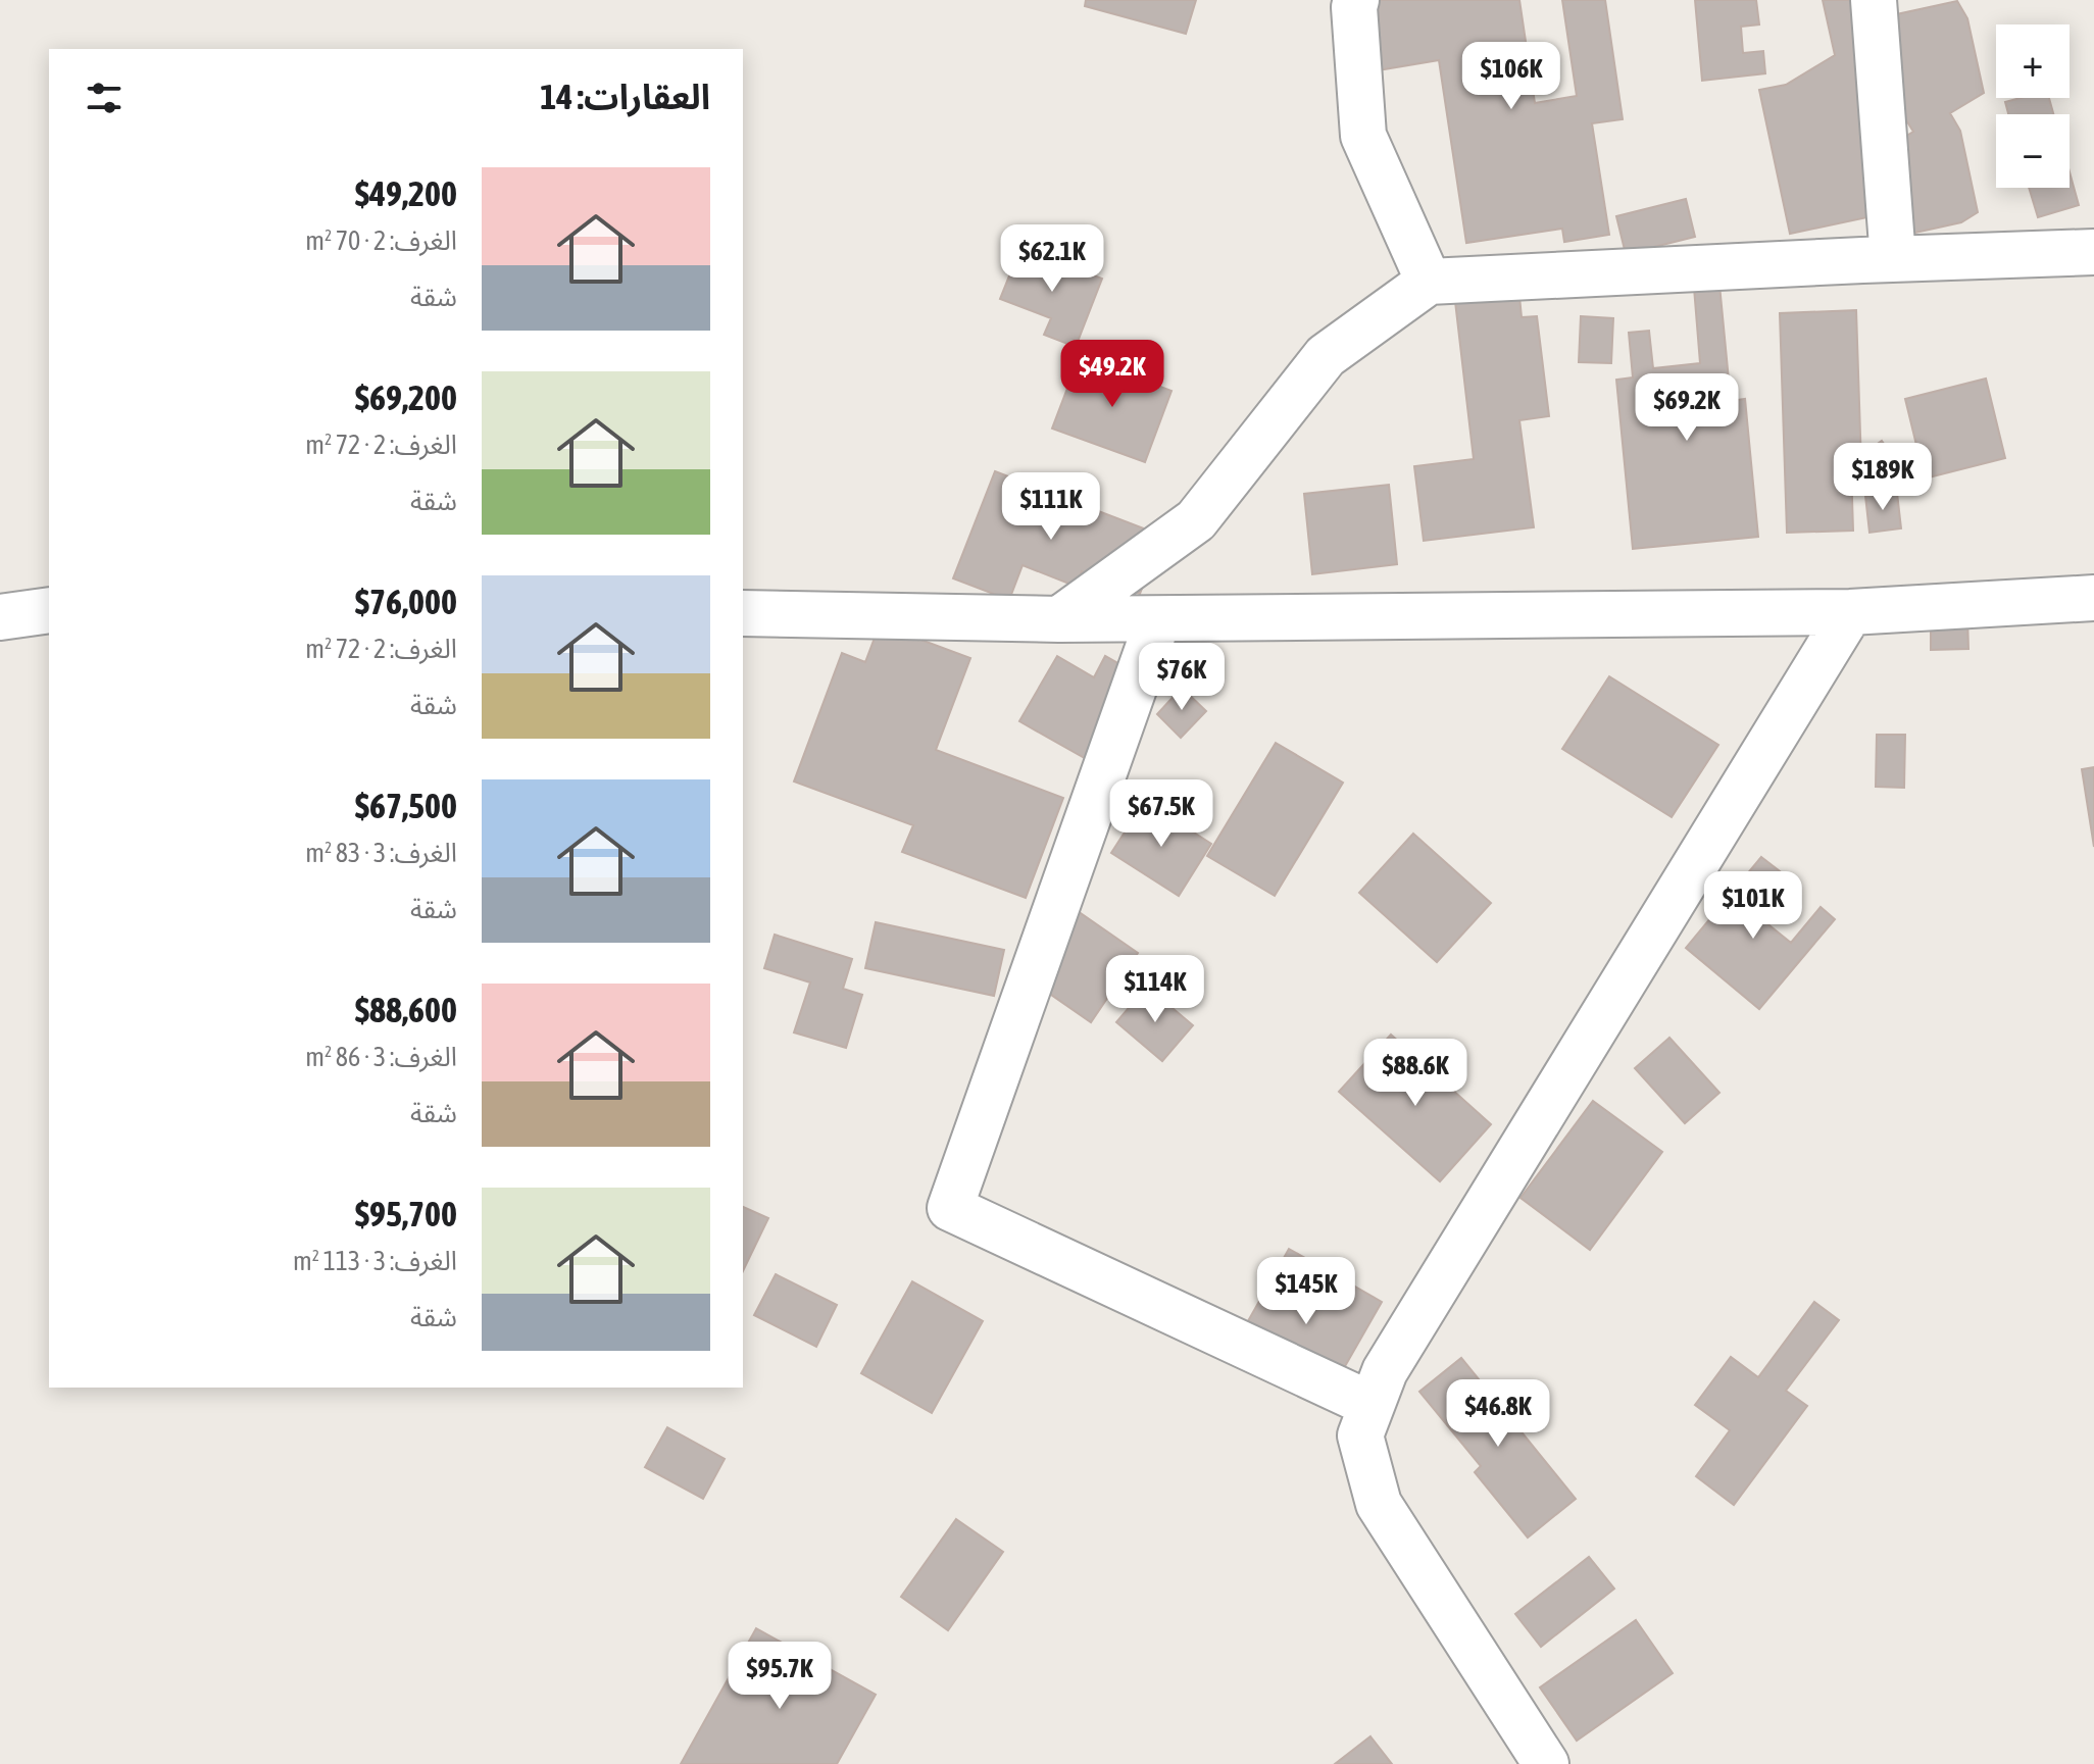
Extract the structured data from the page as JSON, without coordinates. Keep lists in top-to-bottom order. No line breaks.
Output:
{"page":{"map_buttons":["+","−"],"price":["$106K","$62.1K","$49.2K","$69.2K","$189K","$111K","$76K","$67.5K","$101K","$114K","$88.6K","$145K","$46.8K","$95.7K"],"heading":"العقارات: 14","list":[{"name":"$49,200","note":"الغرف: 2 · 70 m² · شقة"},{"name":"$69,200","note":"الغرف: 2 · 72 m² · شقة"},{"name":"$76,000","note":"الغرف: 2 · 72 m² · شقة"},{"name":"$67,500","note":"الغرف: 3 · 83 m² · شقة"},{"name":"$88,600","note":"الغرف: 3 · 86 m² · شقة"},{"name":"$95,700","note":"الغرف: 3 · 113 m² · شقة"}]}}
